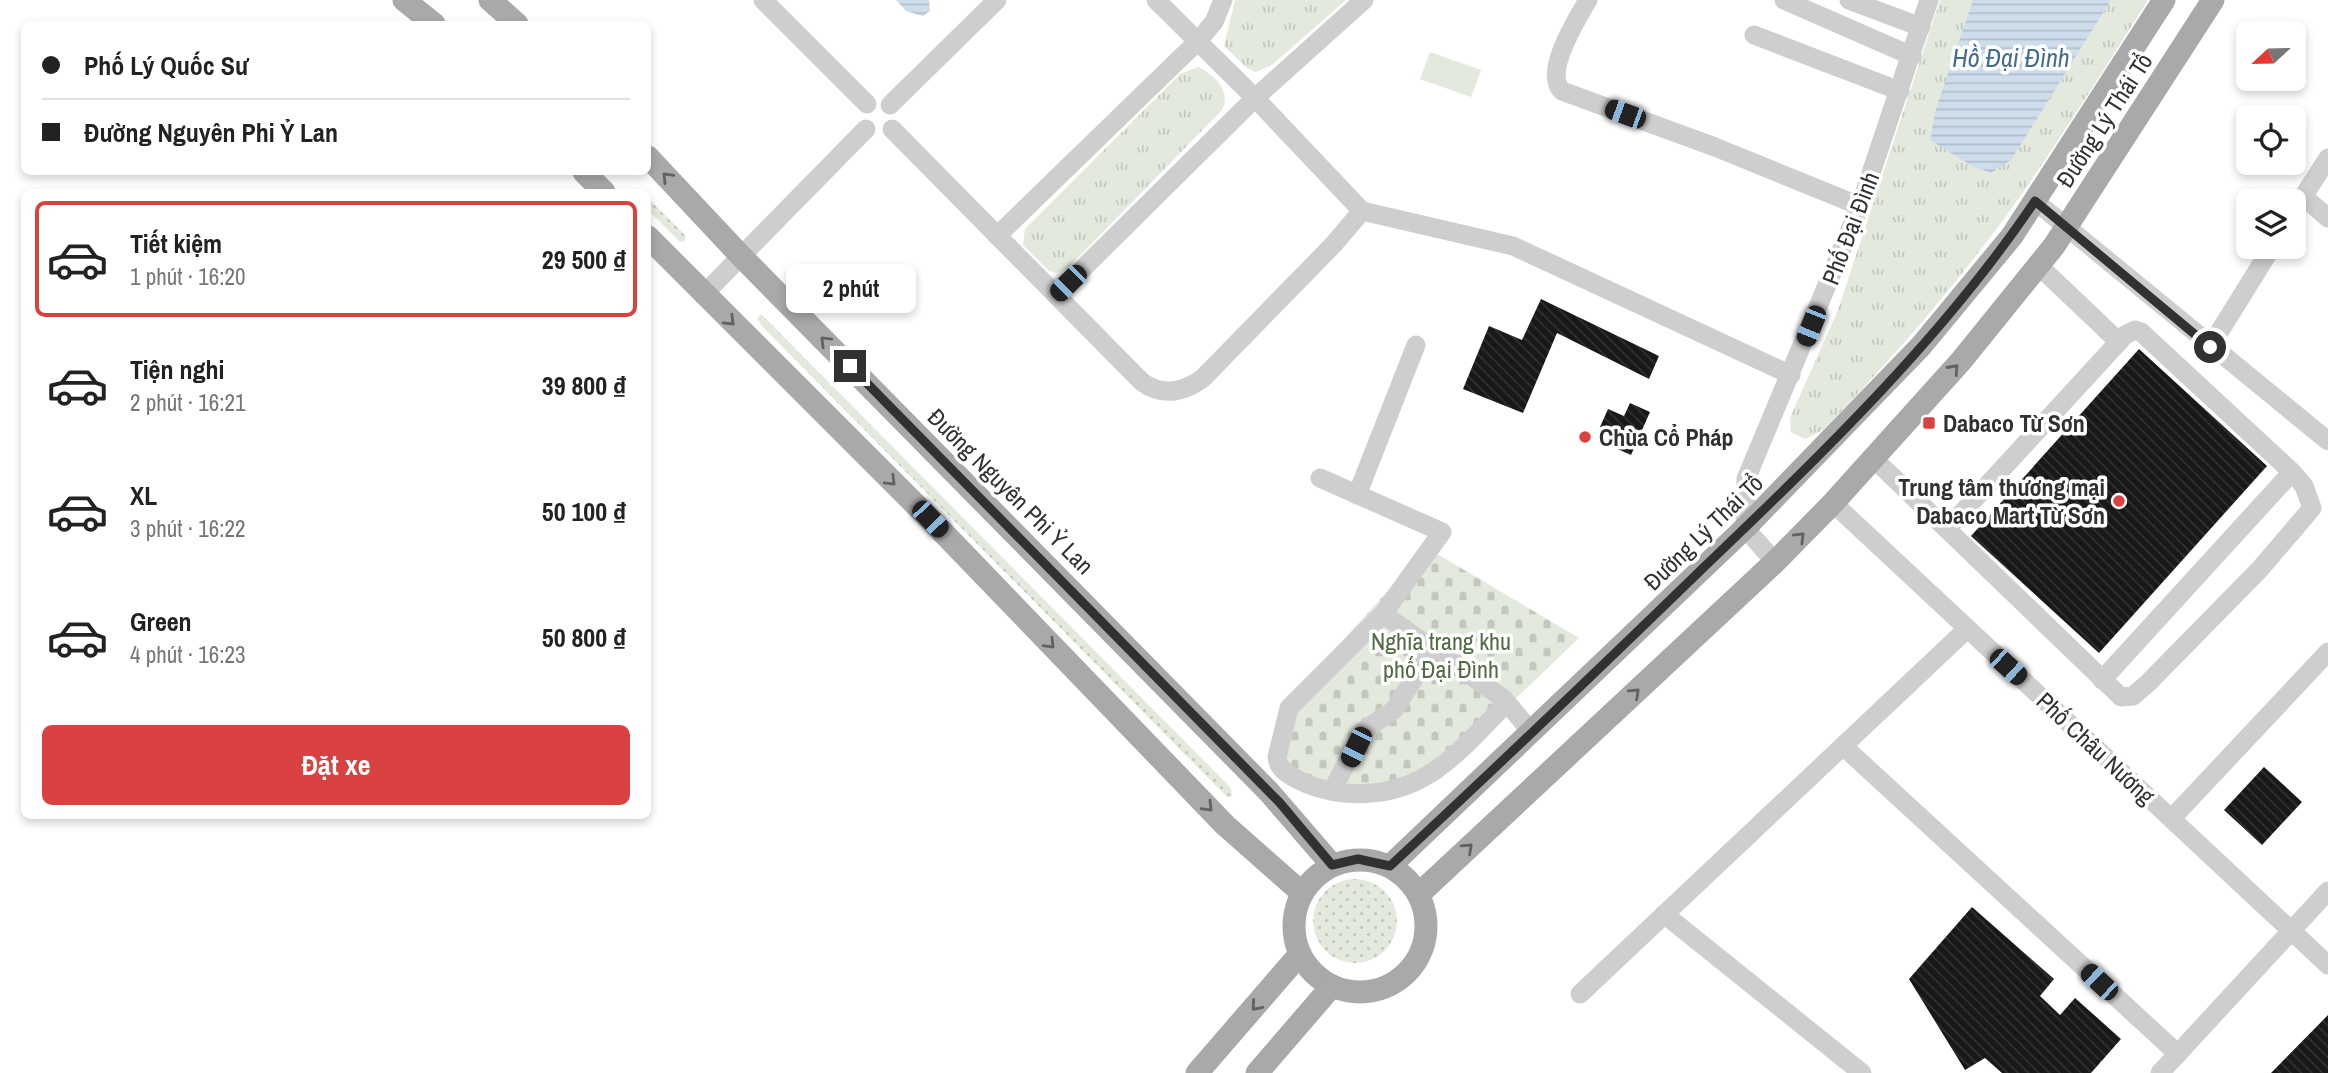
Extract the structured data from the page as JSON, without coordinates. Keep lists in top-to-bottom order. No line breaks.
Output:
{"streets":{"main road":["Đường Lý Thái Tổ","Đường Nguyên Phi Ỷ Lan"],"street":["Phố Đại Đình","Phố Châu Nương"]},"crossings":[["Đường Lý Thái Tổ","Phố Đại Đình"],["Đường Lý Thái Tổ","Đường Nguyên Phi Ỷ Lan"],["Đường Lý Thái Tổ","Phố Châu Nương"]],"water":["Hồ Đại Đình"],"parks":["Nghĩa trang khu phố Đại Đình"],"places":{"transit":["Dabaco Từ Sơn"],"other":["Chùa Cổ Pháp","Trung tâm thương mại Dabaco Mart Từ Sơn"]},"north":"left","page":{"banner":["Phố Lý Quốc Sư","Đường Nguyên Phi Ỷ Lan"],"list":[{"name":"Tiết kiệm","note":"1 phút · 16:20","value":"29 500 ₫"},{"name":"Tiện nghi","note":"2 phút · 16:21","value":"39 800 ₫"},{"name":"XL","note":"3 phút · 16:22","value":"50 100 ₫"},{"name":"Green","note":"4 phút · 16:23","value":"50 800 ₫"}],"bubble":"2 phút","buttons":"Đặt xe"}}
